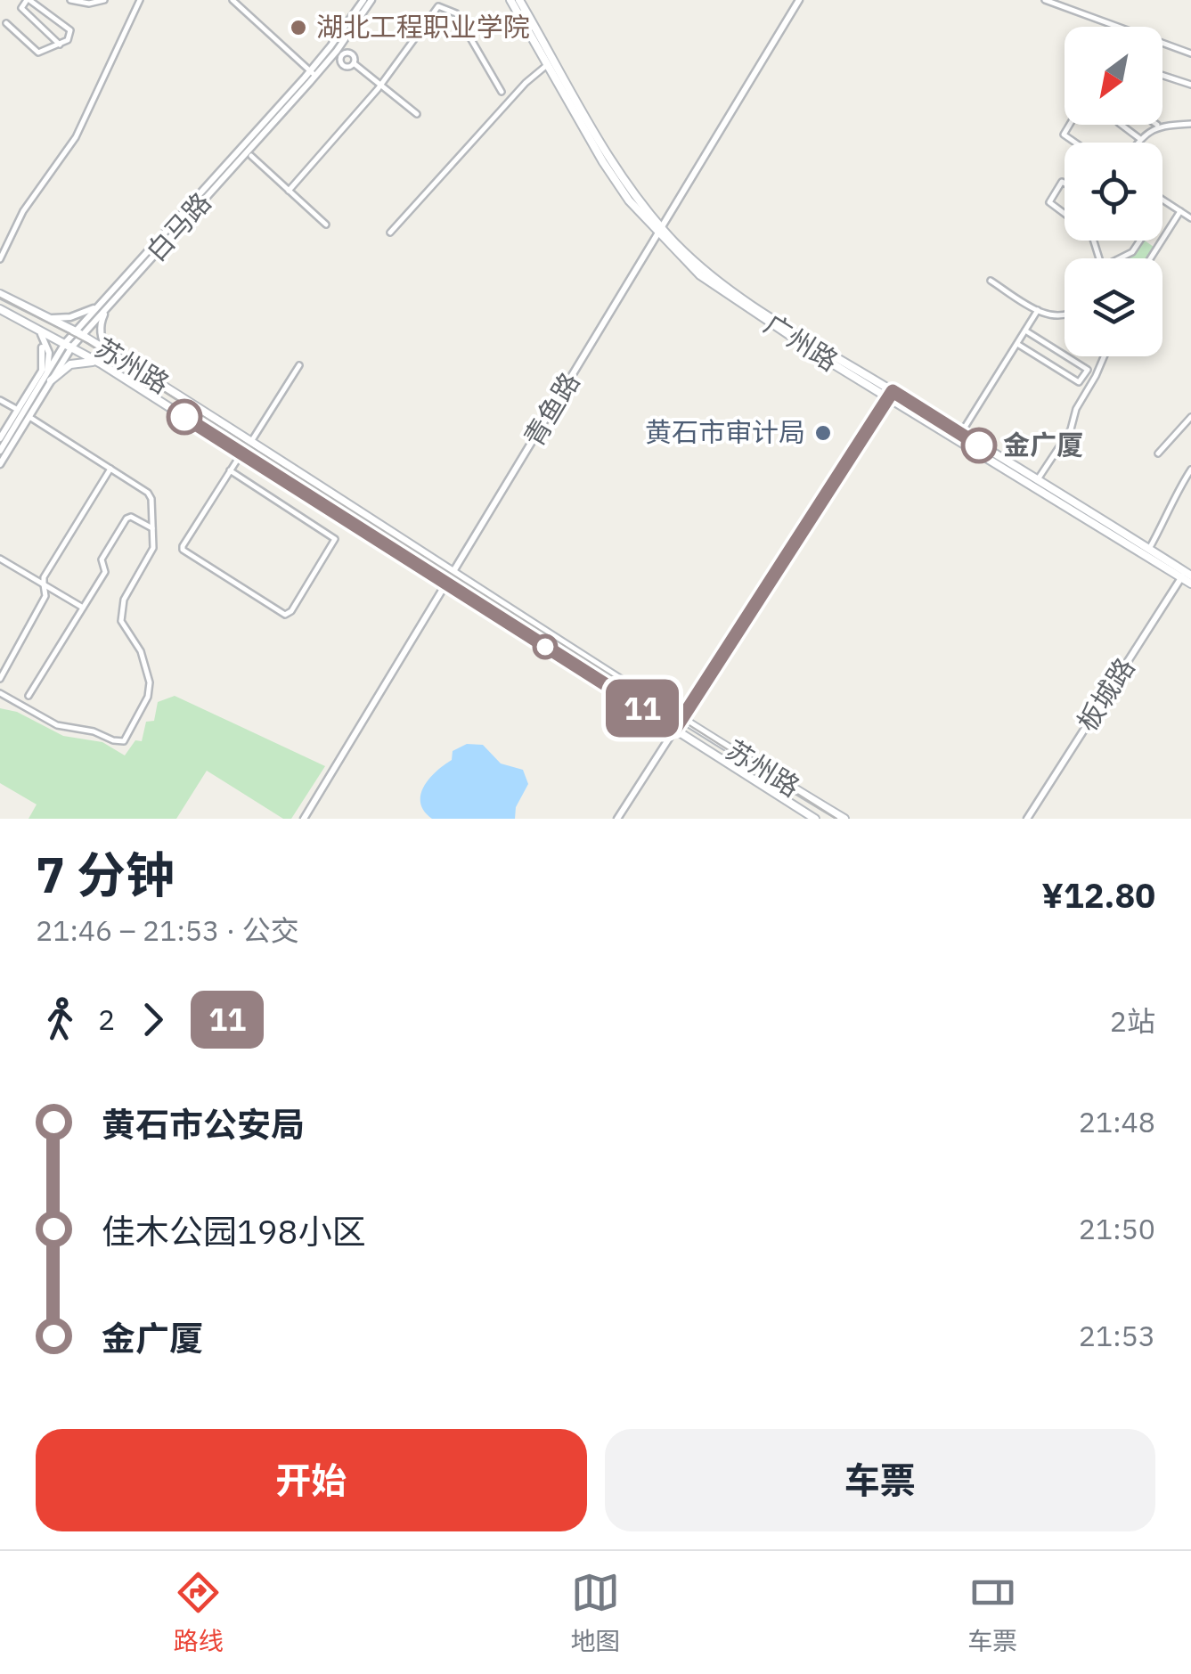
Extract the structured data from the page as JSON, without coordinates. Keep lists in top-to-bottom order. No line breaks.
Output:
{"streets":{"main road":["广州路","苏州路"],"street":["白马路","青鱼路","板城路"]},"crossings":[["白马路","苏州路"],["广州路","青鱼路"],["广州路","板城路"],["苏州路","青鱼路"]],"places":["湖北工程职业学院","黄石市审计局","金广厦"],"lines":["bus line 11"],"north":"bottom left","page":{"on_map":"11","heading":["7 分钟","21:46 – 21:53 · 公交","¥12.80"],"legs":["2","11","2站"],"list":[{"name":"黄石市公安局","value":"21:48"},{"name":"佳木公园198小区","value":"21:50"},{"name":"金广厦","value":"21:53"}],"buttons":["开始","车票"],"tabs":["路线","地图","车票"]}}
